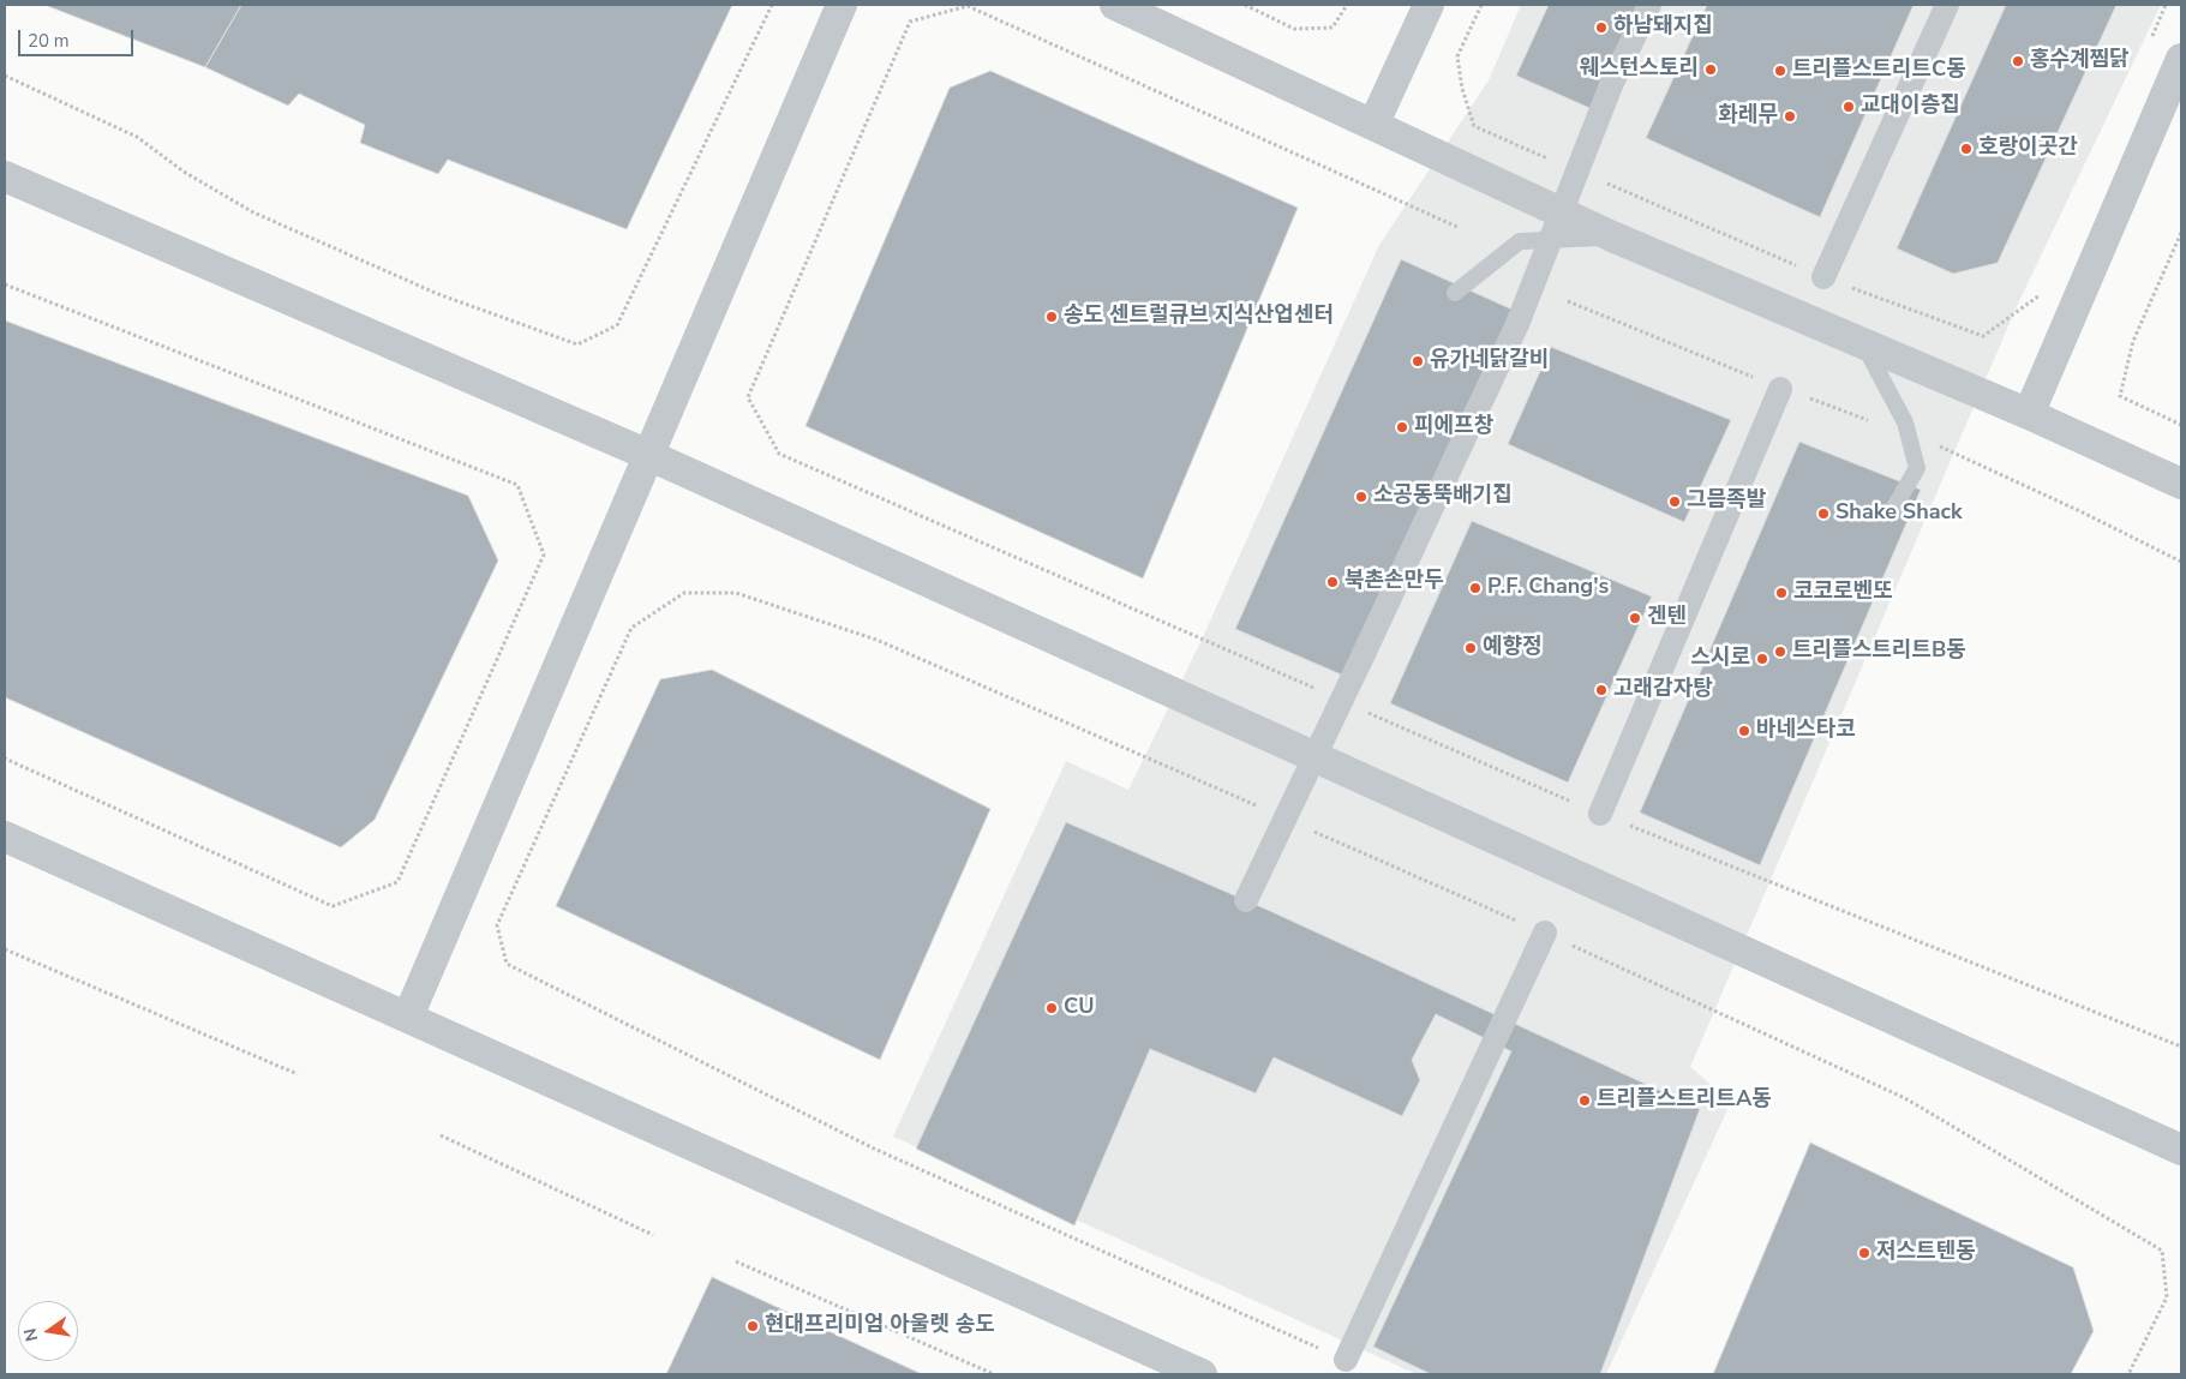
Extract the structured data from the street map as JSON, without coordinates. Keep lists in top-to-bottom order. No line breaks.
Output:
{"places":["하남돼지집","홍수계찜닭","웨스턴스토리","트리플스트리트C동","교대이층집","화레무","호랑이곳간","송도 센트럴큐브 지식산업센터","유가네닭갈비","피에프창","소공동뚝배기집","그믐족발","Shake Shack","북촌손만두","P.F. Chang's","코코로벤또","겐텐","예향정","트리플스트리트B동","스시로","고래감자탕","바네스타코","CU","트리플스트리트A동","저스트텐동","현대프리미엄 아울렛 송도"],"scale_bar":"20 m","north":"left"}
